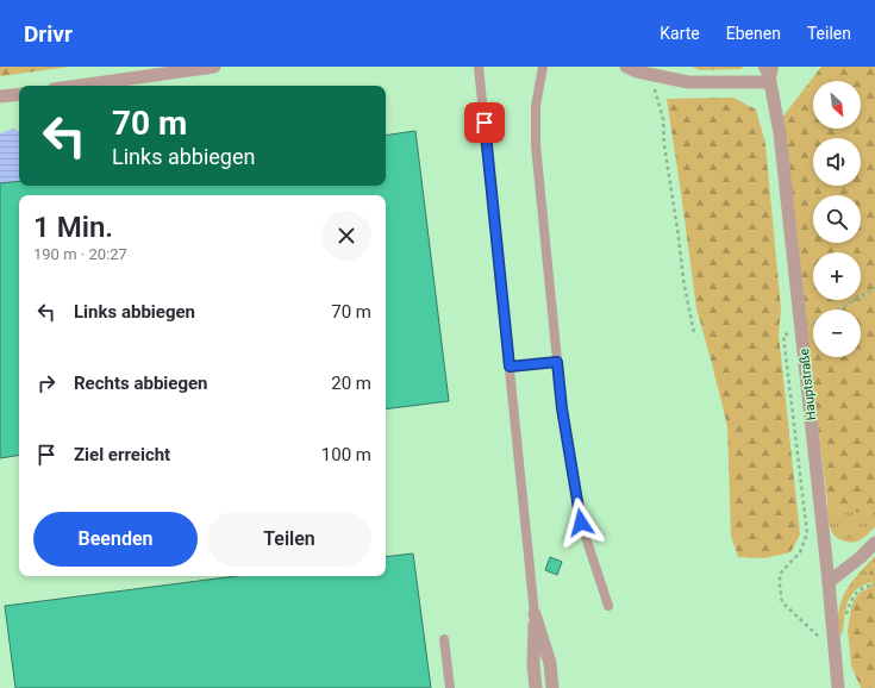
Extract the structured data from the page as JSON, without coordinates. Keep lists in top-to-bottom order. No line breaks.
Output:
{"streets":{"street":["Hauptstraße"]},"north":"bottom right","page":{"header":"Drivr","nav":["Karte","Ebenen","Teilen"],"map_buttons":["+","−"],"turn":["70 m","Links abbiegen"],"heading":["1 Min.","190 m · 20:27"],"list":[{"name":"Links abbiegen","value":"70 m"},{"name":"Rechts abbiegen","value":"20 m"},{"name":"Ziel erreicht","value":"100 m"}],"buttons":["Beenden","Teilen"]}}
